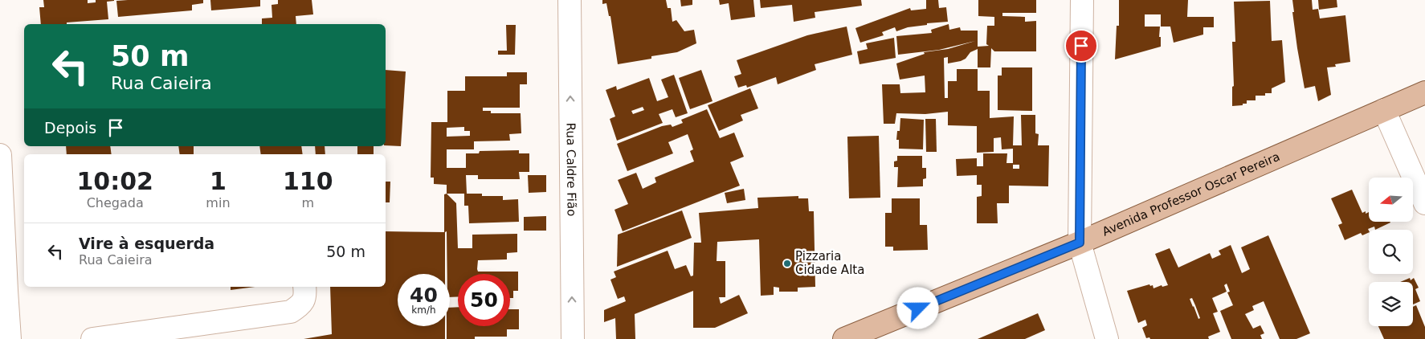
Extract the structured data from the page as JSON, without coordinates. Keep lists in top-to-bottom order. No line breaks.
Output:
{"streets":{"main road":["Avenida Professor Oscar Pereira"],"street":["Rua Caldre Fião"]},"one_way":["Rua Caldre Fião"],"places":["Pizzaria Cidade Alta"],"north":"left","page":{"turn":["50 m","Rua Caieira"],"then":"Depois","eta":["10:02","Chegada","1","min","110","m"],"list":[{"name":"Vire à esquerda","note":"Rua Caieira","value":"50 m"}],"speed":"40 km/h","limit":"50"}}
